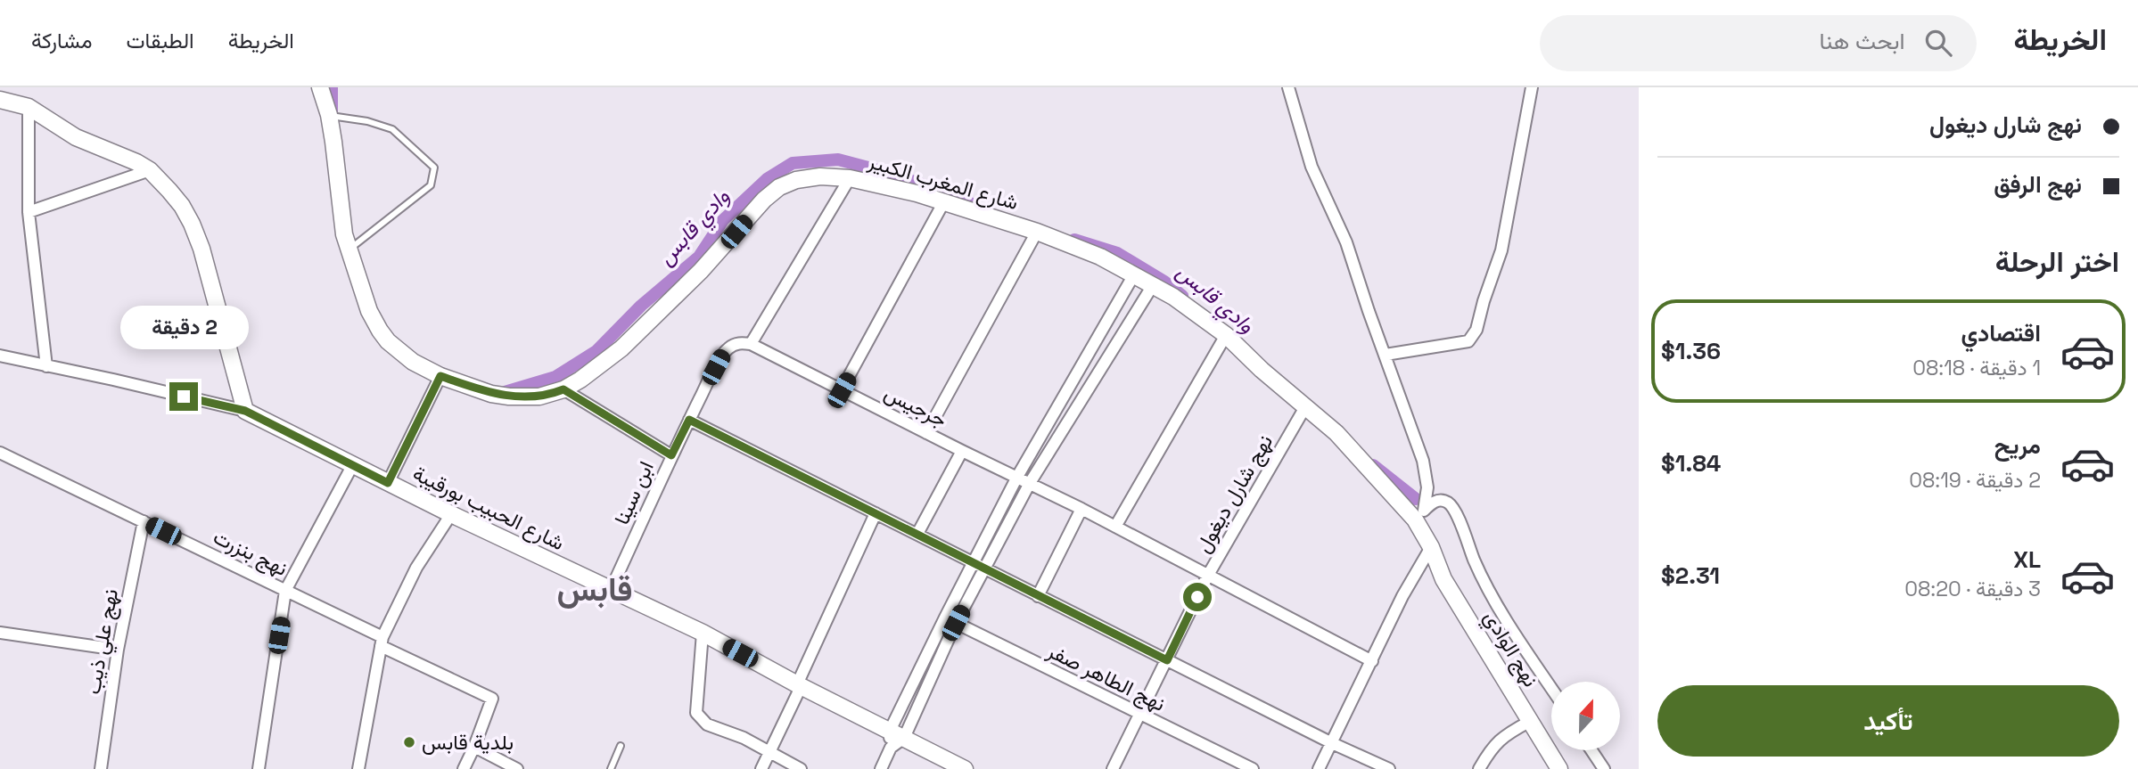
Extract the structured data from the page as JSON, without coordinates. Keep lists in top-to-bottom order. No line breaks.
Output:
{"streets":{"street":["شارع المغرب الكبير","جرجيس","ابن سينا","نهج شارل ديغول","شارع الحبيب بورقيبة","نهج بنزرت","نهج علي ذيب","نهج الوادي","نهج الطاهر صفر"]},"crossings":[["شارع المغرب الكبير","نهج شارل ديغول"],["شارع المغرب الكبير","نهج الوادي"],["جرجيس","ابن سينا"],["جرجيس","نهج شارل ديغول"],["ابن سينا","شارع الحبيب بورقيبة"],["نهج شارل ديغول","نهج الطاهر صفر"],["نهج بنزرت","نهج علي ذيب"]],"districts":["قابس"],"water":["وادي قابس"],"places":["بلدية قابس"],"north":"top","page":{"header":"الخريطة","search":"ابحث هنا","nav":["الخريطة","الطبقات","مشاركة"],"banner":["نهج شارل ديغول","نهج الرفق"],"heading":"اختر الرحلة","list":[{"name":"اقتصادي","note":"1 دقيقة · 08:18","value":"$1.36"},{"name":"مريح","note":"2 دقيقة · 08:19","value":"$1.84"},{"name":"XL","note":"3 دقيقة · 08:20","value":"$2.31"}],"bubble":"2 دقيقة","buttons":"تأكيد"}}
